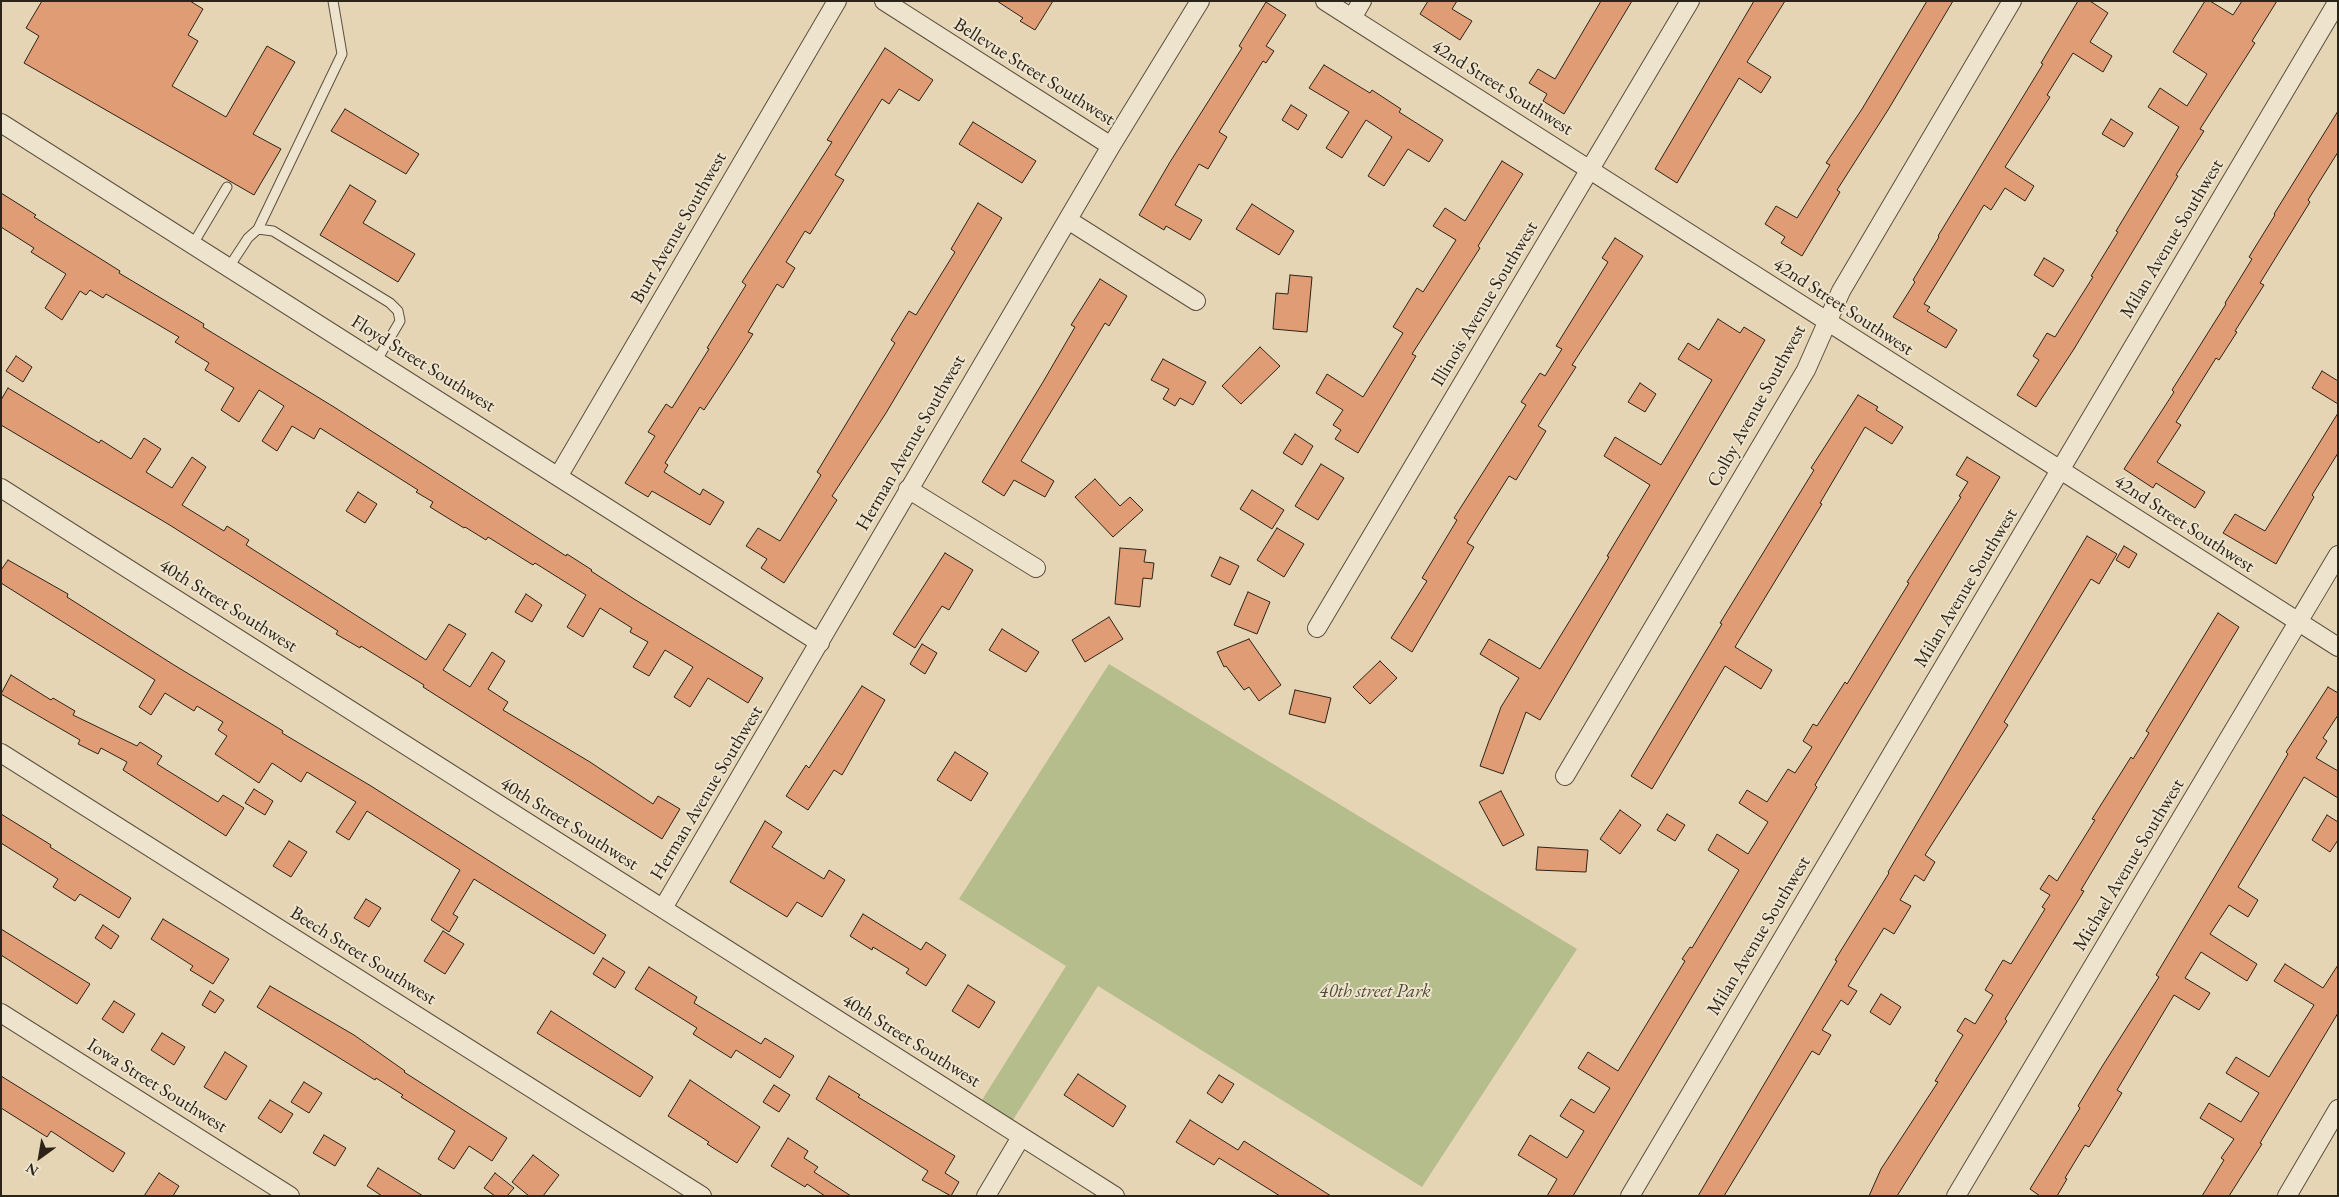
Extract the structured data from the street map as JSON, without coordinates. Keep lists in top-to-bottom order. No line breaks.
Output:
{"streets":{"street":["Bellevue Street Southwest","42nd Street Southwest","Burr Avenue Southwest","Milan Avenue Southwest","Illinois Avenue Southwest","Floyd Street Southwest","Colby Avenue Southwest","Herman Avenue Southwest","40th Street Southwest","Michael Avenue Southwest","Beech Street Southwest","Iowa Street Southwest"]},"crossings":[["Bellevue Street Southwest","Herman Avenue Southwest"],["42nd Street Southwest","Milan Avenue Southwest"],["42nd Street Southwest","Illinois Avenue Southwest"],["42nd Street Southwest","Colby Avenue Southwest"],["42nd Street Southwest","Michael Avenue Southwest"],["Burr Avenue Southwest","Floyd Street Southwest"],["Floyd Street Southwest","Herman Avenue Southwest"],["Herman Avenue Southwest","40th Street Southwest"]],"parks":["40th street Park"],"north":"bottom left"}
